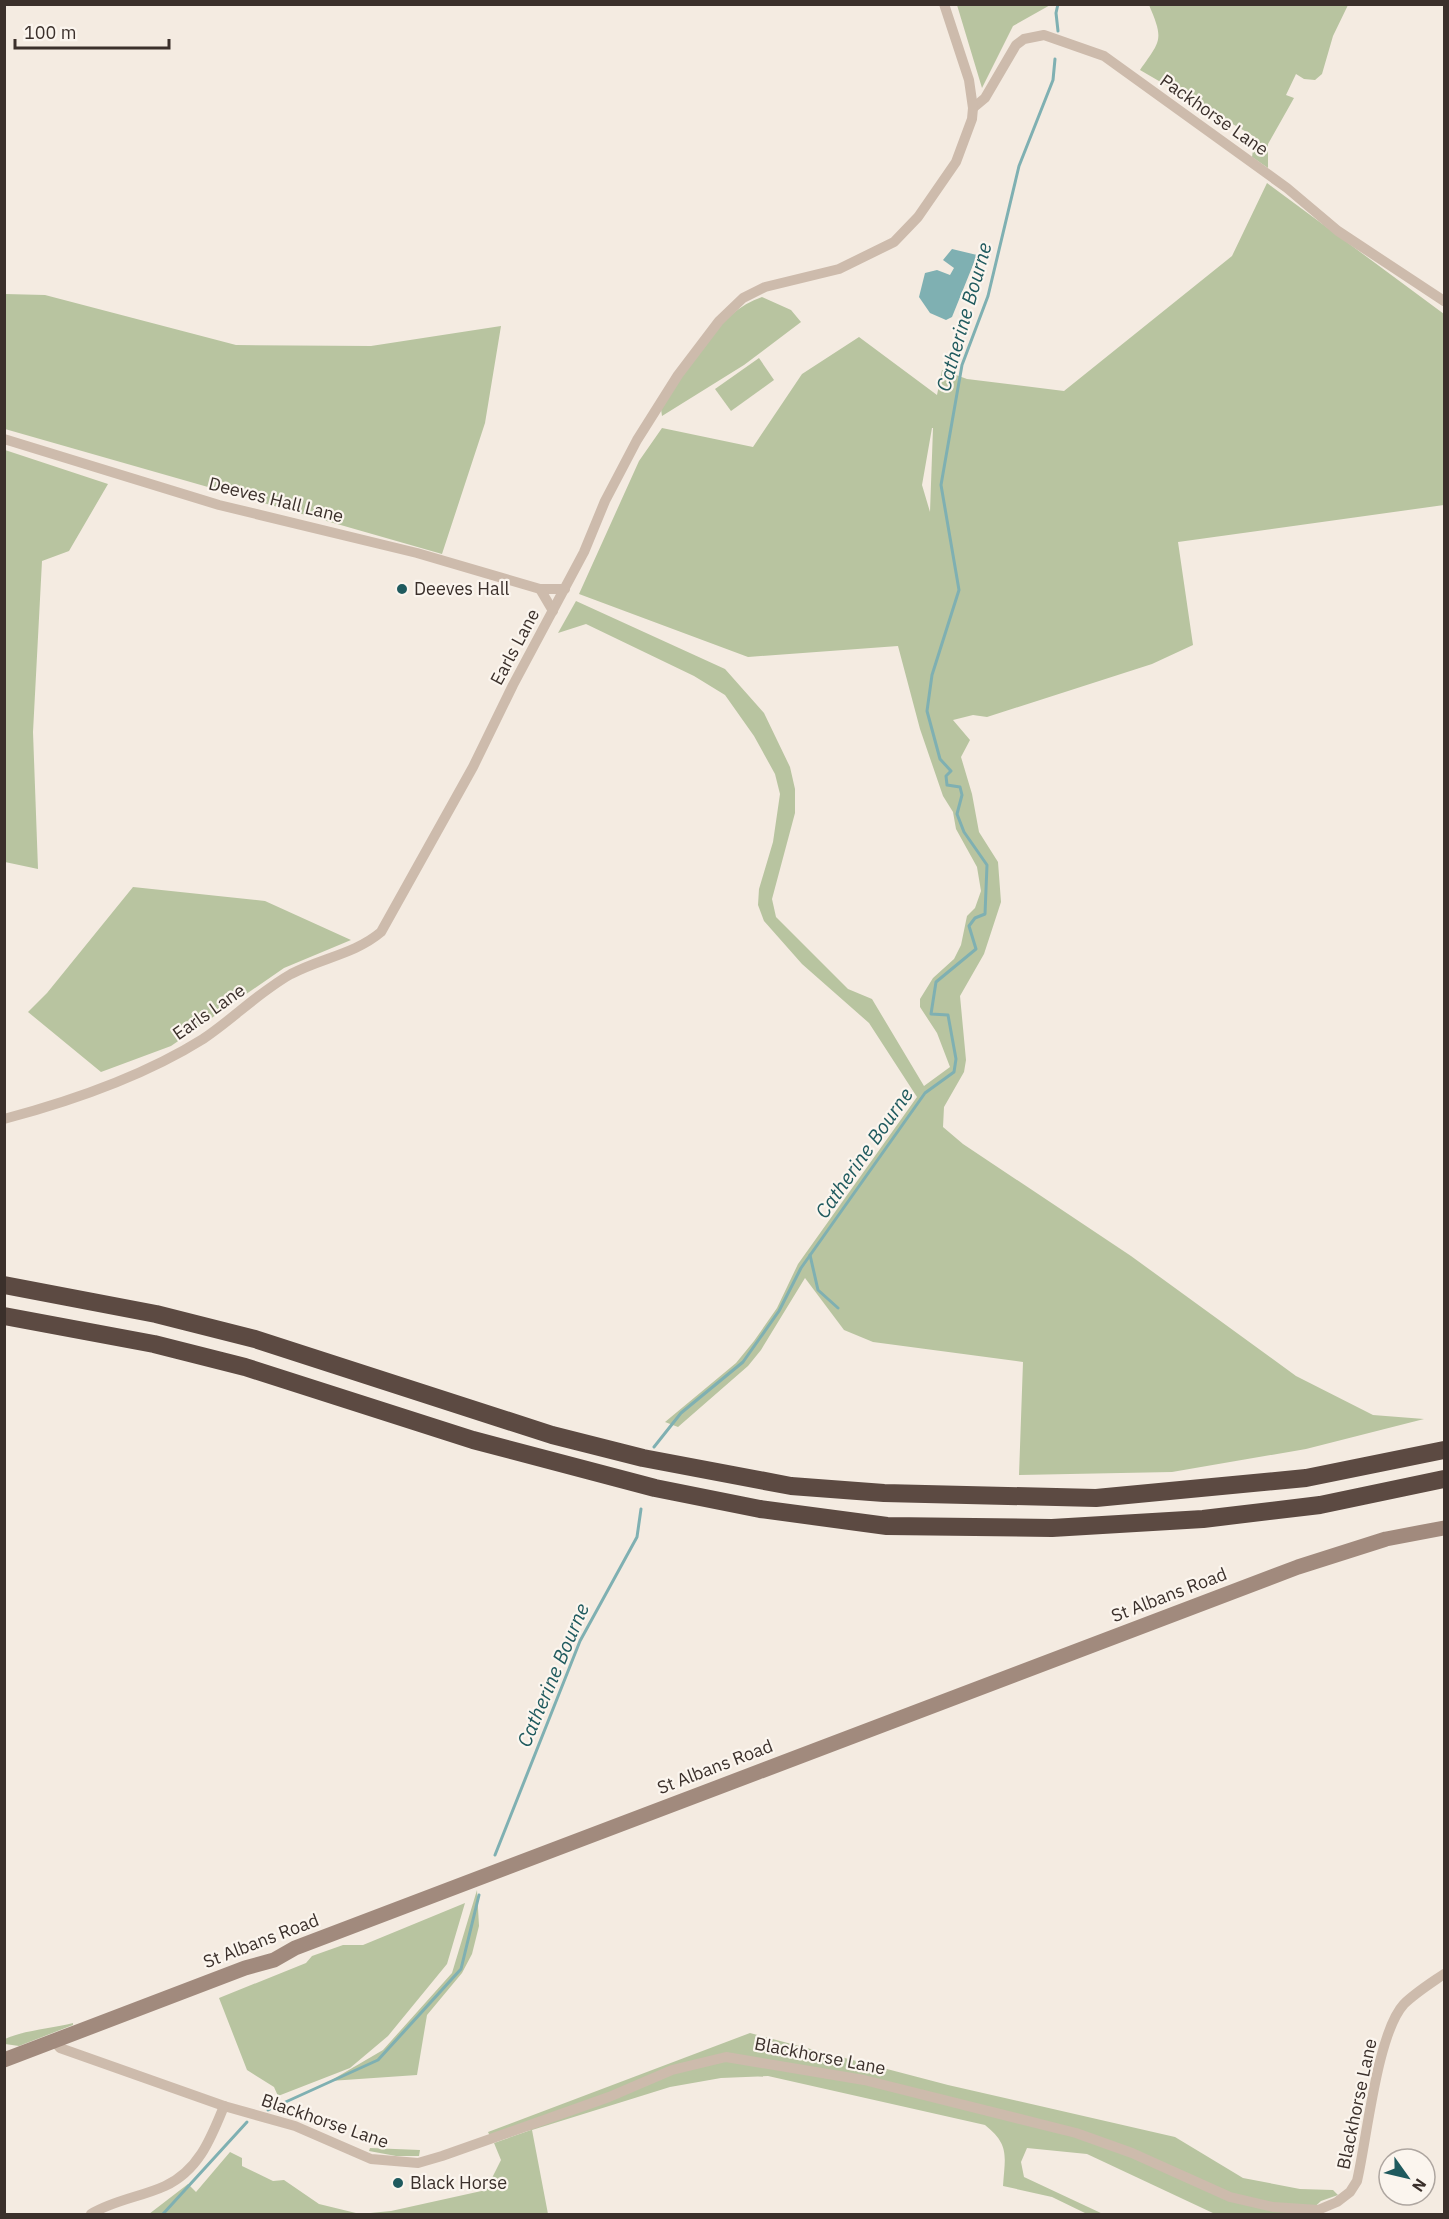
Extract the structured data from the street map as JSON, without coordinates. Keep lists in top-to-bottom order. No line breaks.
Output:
{"streets":{"main road":["St Albans Road"],"street":["Packhorse Lane","Deeves Hall Lane","Earls Lane","Blackhorse Lane"]},"crossings":[["Packhorse Lane","Earls Lane"],["Deeves Hall Lane","Earls Lane"],["St Albans Road","Blackhorse Lane"]],"water":["Catherine Bourne"],"places":["Deeves Hall","Black Horse"],"scale_bar":"100 m","north":"bottom right"}
